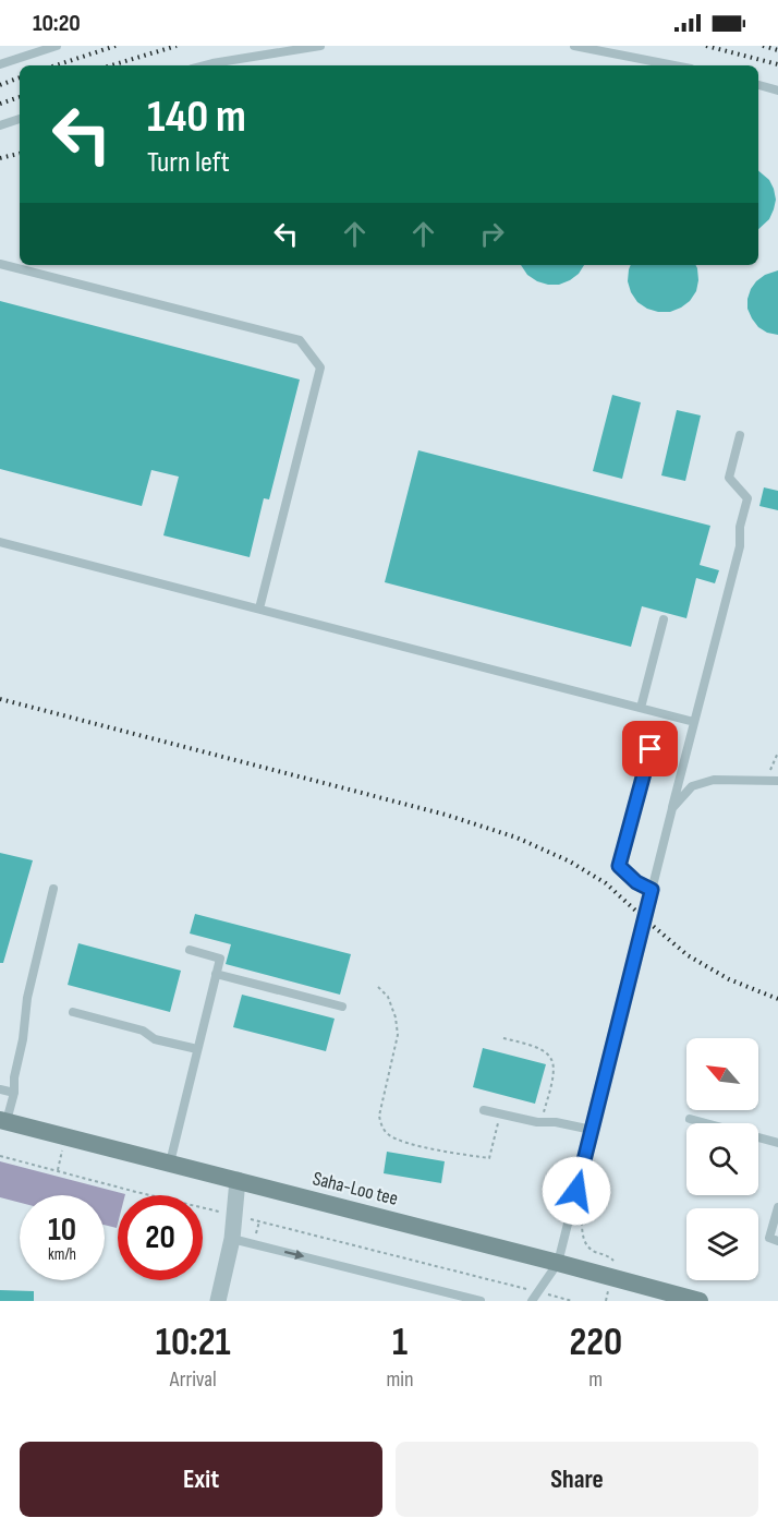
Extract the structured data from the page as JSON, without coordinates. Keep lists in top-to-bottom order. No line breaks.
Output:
{"streets":{"main road":["Saha-Loo tee"]},"north":"top left","page":{"status":"10:20","turn":["140 m","Turn left"],"speed":"10 km/h","limit":"20","eta":["10:21","Arrival","1","min","220","m"],"buttons":["Exit","Share"]}}
